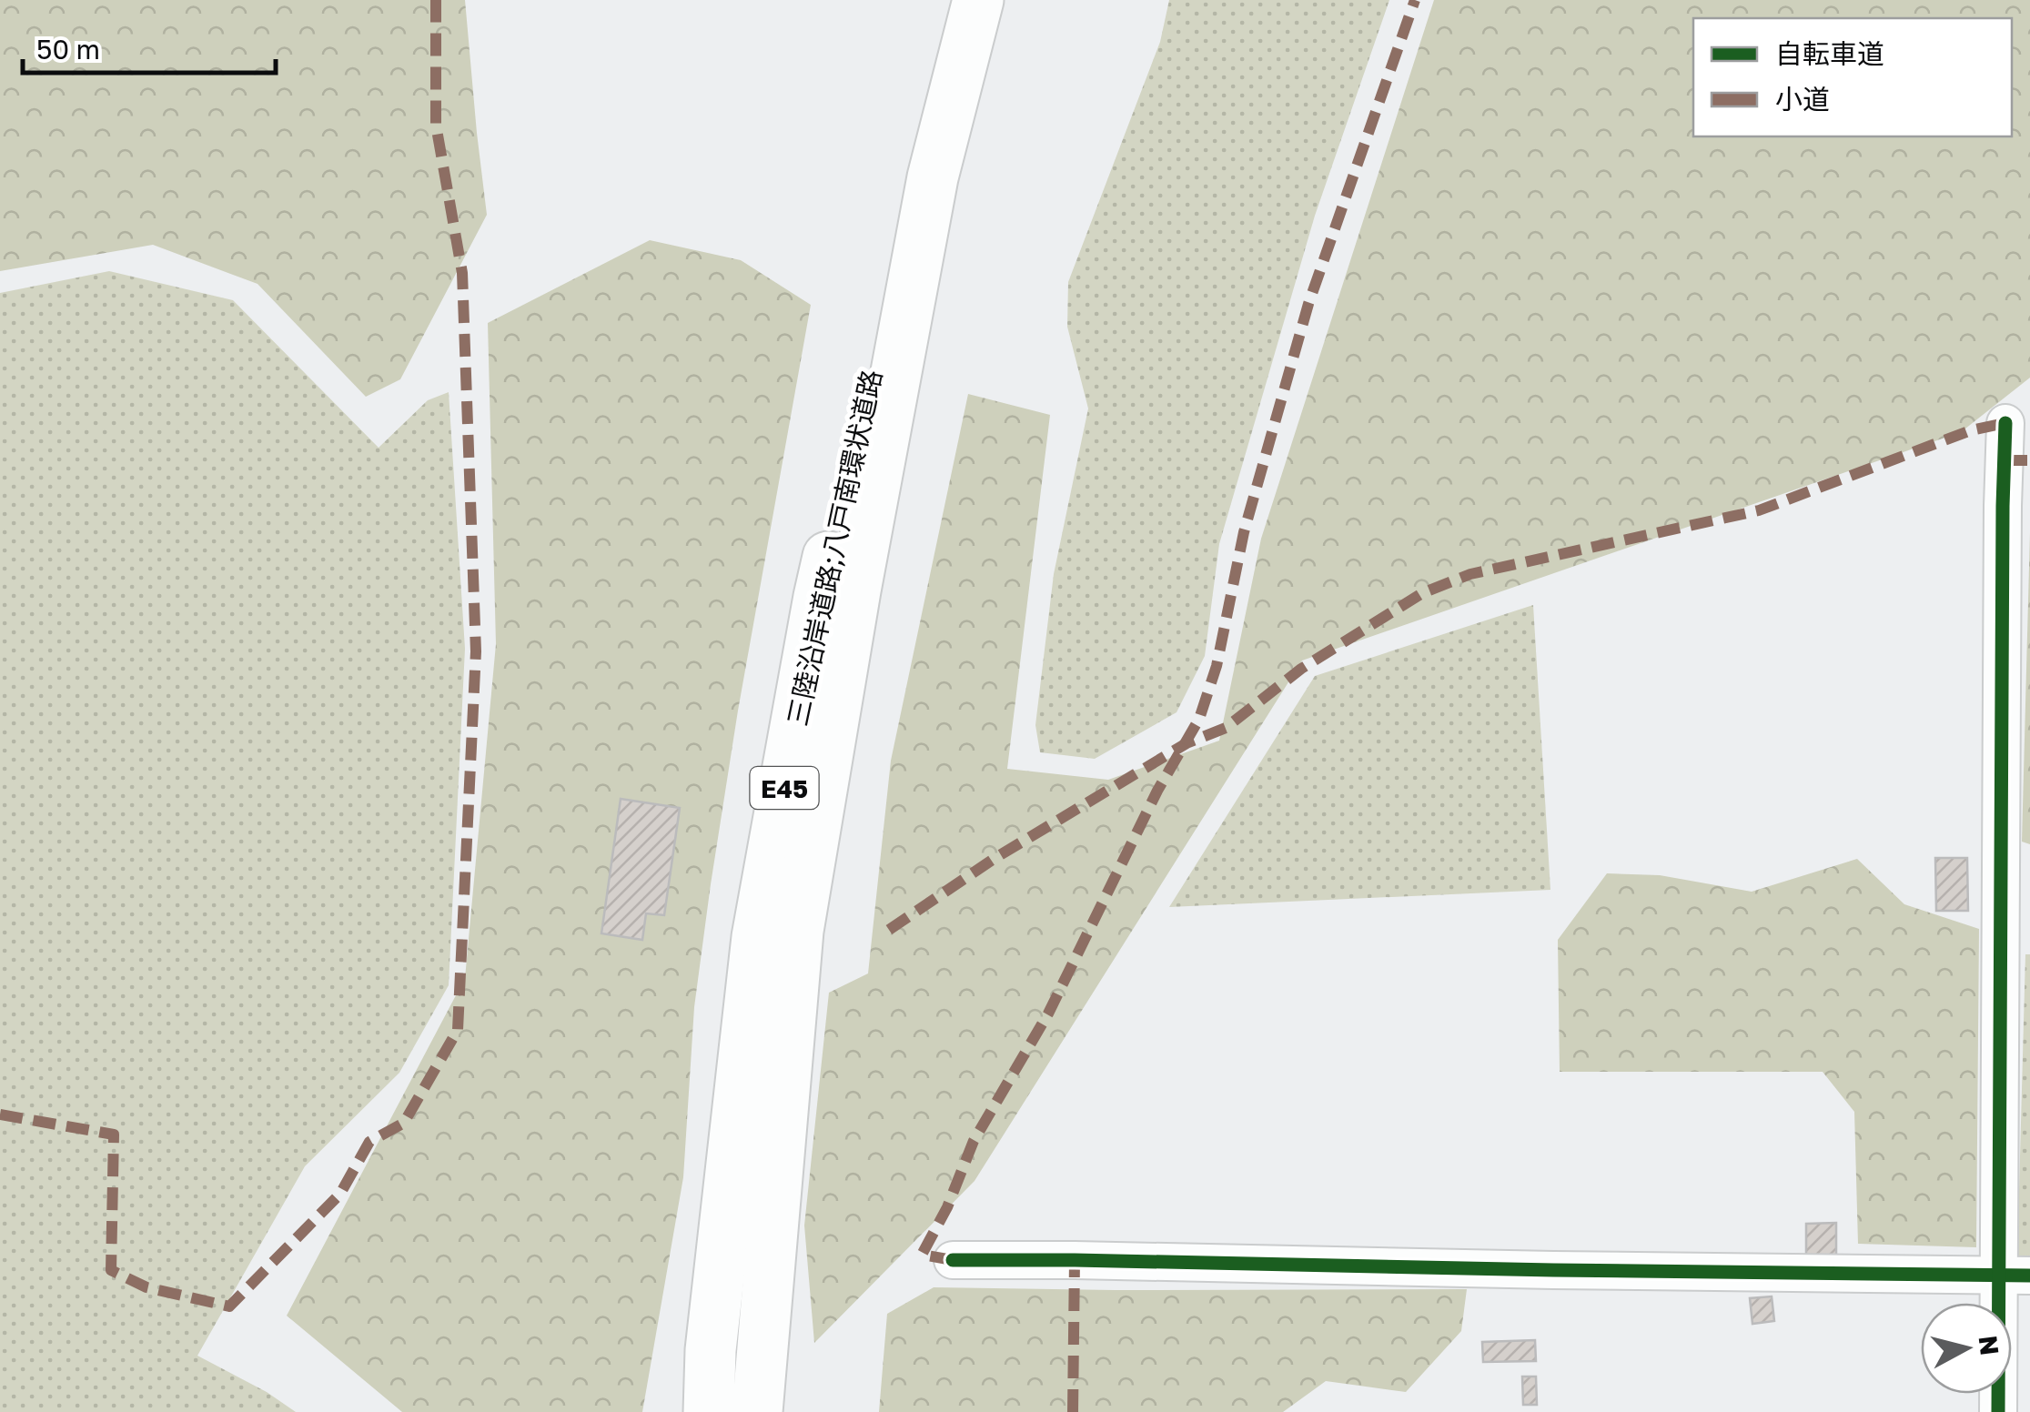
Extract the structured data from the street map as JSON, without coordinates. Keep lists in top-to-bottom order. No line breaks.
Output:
{"streets":{"highway":["三陸沿岸道路;八戸南環状道路","E45"]},"legend":["自転車道","小道"],"scale_bar":"50 m","north":"right"}
